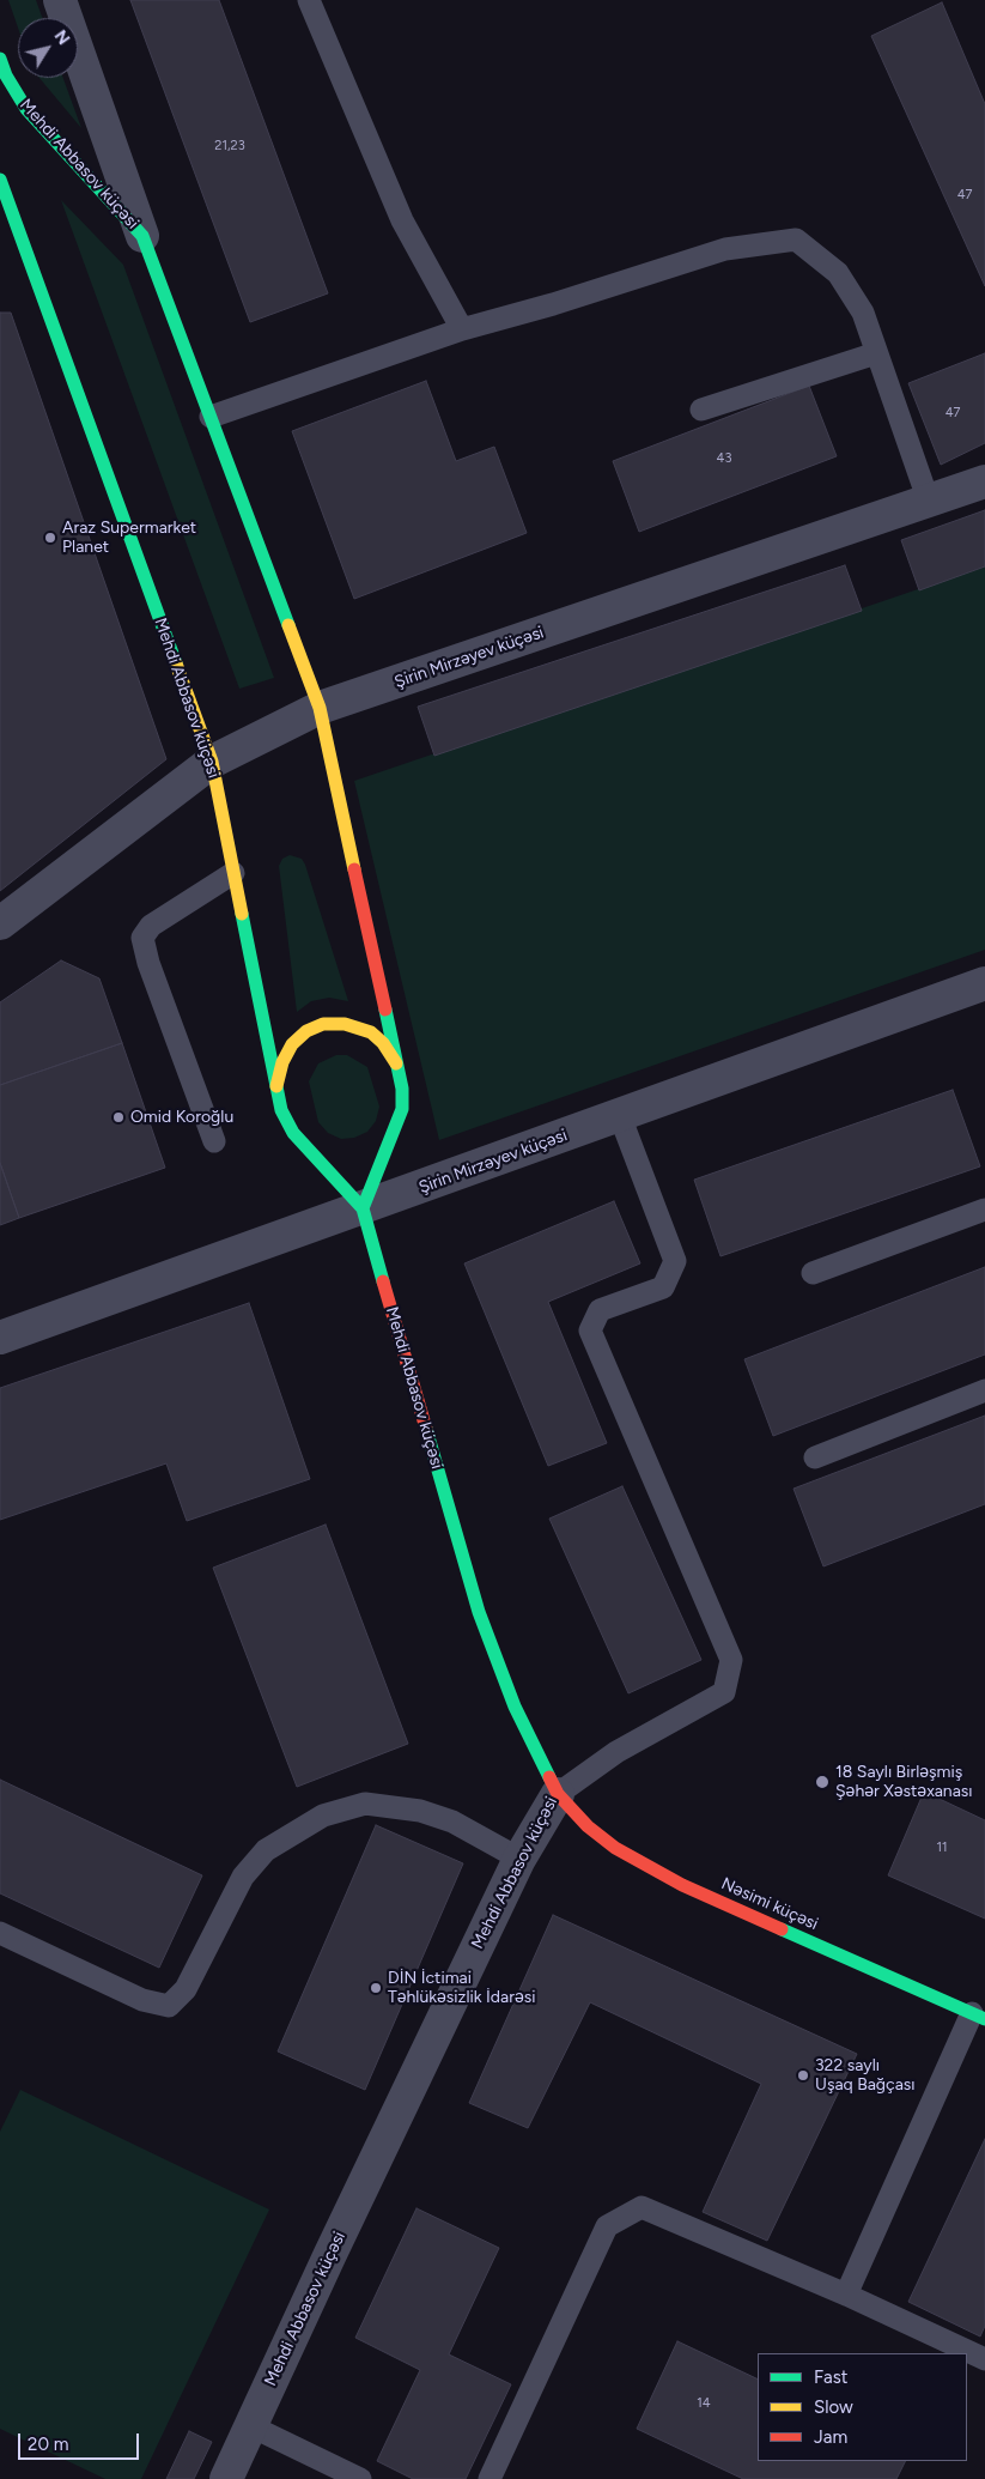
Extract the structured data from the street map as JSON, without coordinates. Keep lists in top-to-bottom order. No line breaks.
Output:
{"streets":{"street":["Mehdi Abbasov küçəsi","Şirin Mirzəyev küçəsi","Nəsimi küçəsi"]},"crossings":[["Mehdi Abbasov küçəsi","Şirin Mirzəyev küçəsi"],["Mehdi Abbasov küçəsi","Nəsimi küçəsi"]],"places":["Araz Supermarket Planet","Omid Koroğlu","18 Saylı Birləşmiş Şəhər Xəstəxanası","DİN İctimai Təhlükəsizlik İdarəsi","322 saylı Uşaq Bağçası"],"house_numbers":["21,23","47","47","43","11","14"],"legend":["Fast","Slow","Jam"],"scale_bar":"20 m","north":"top right"}
